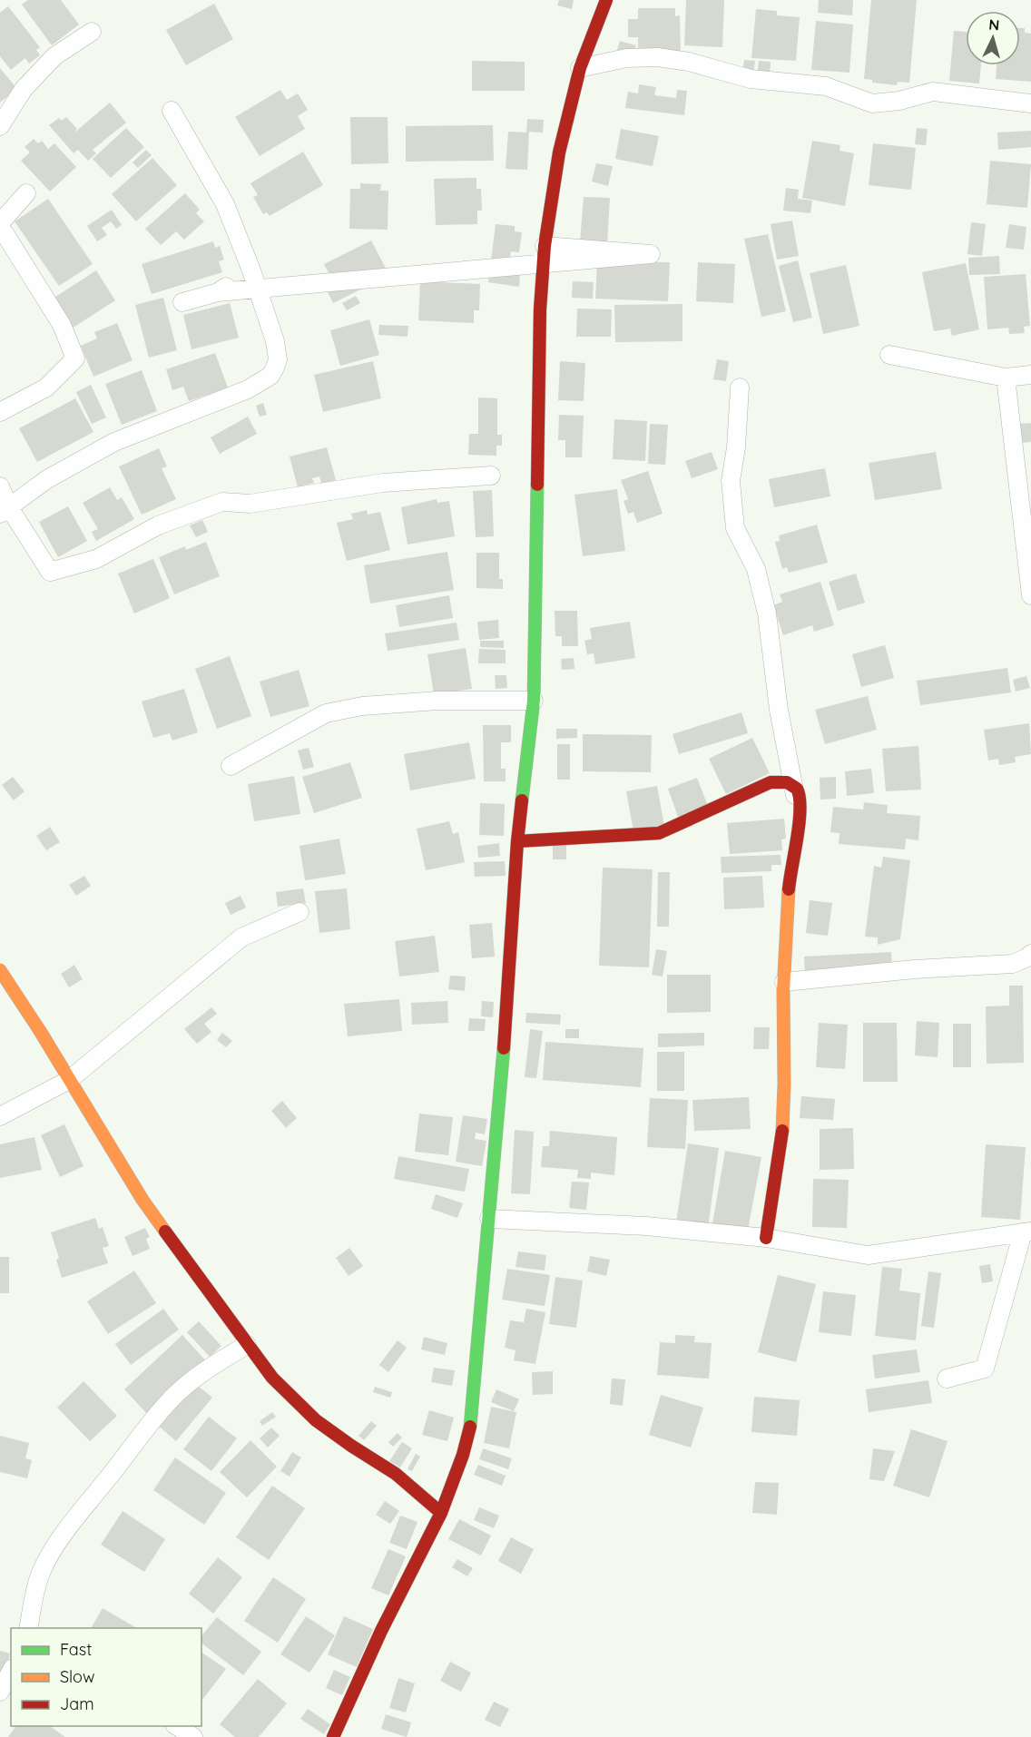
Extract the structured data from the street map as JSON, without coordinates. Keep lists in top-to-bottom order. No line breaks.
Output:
{"legend":["Fast","Slow","Jam"],"north":"top"}
